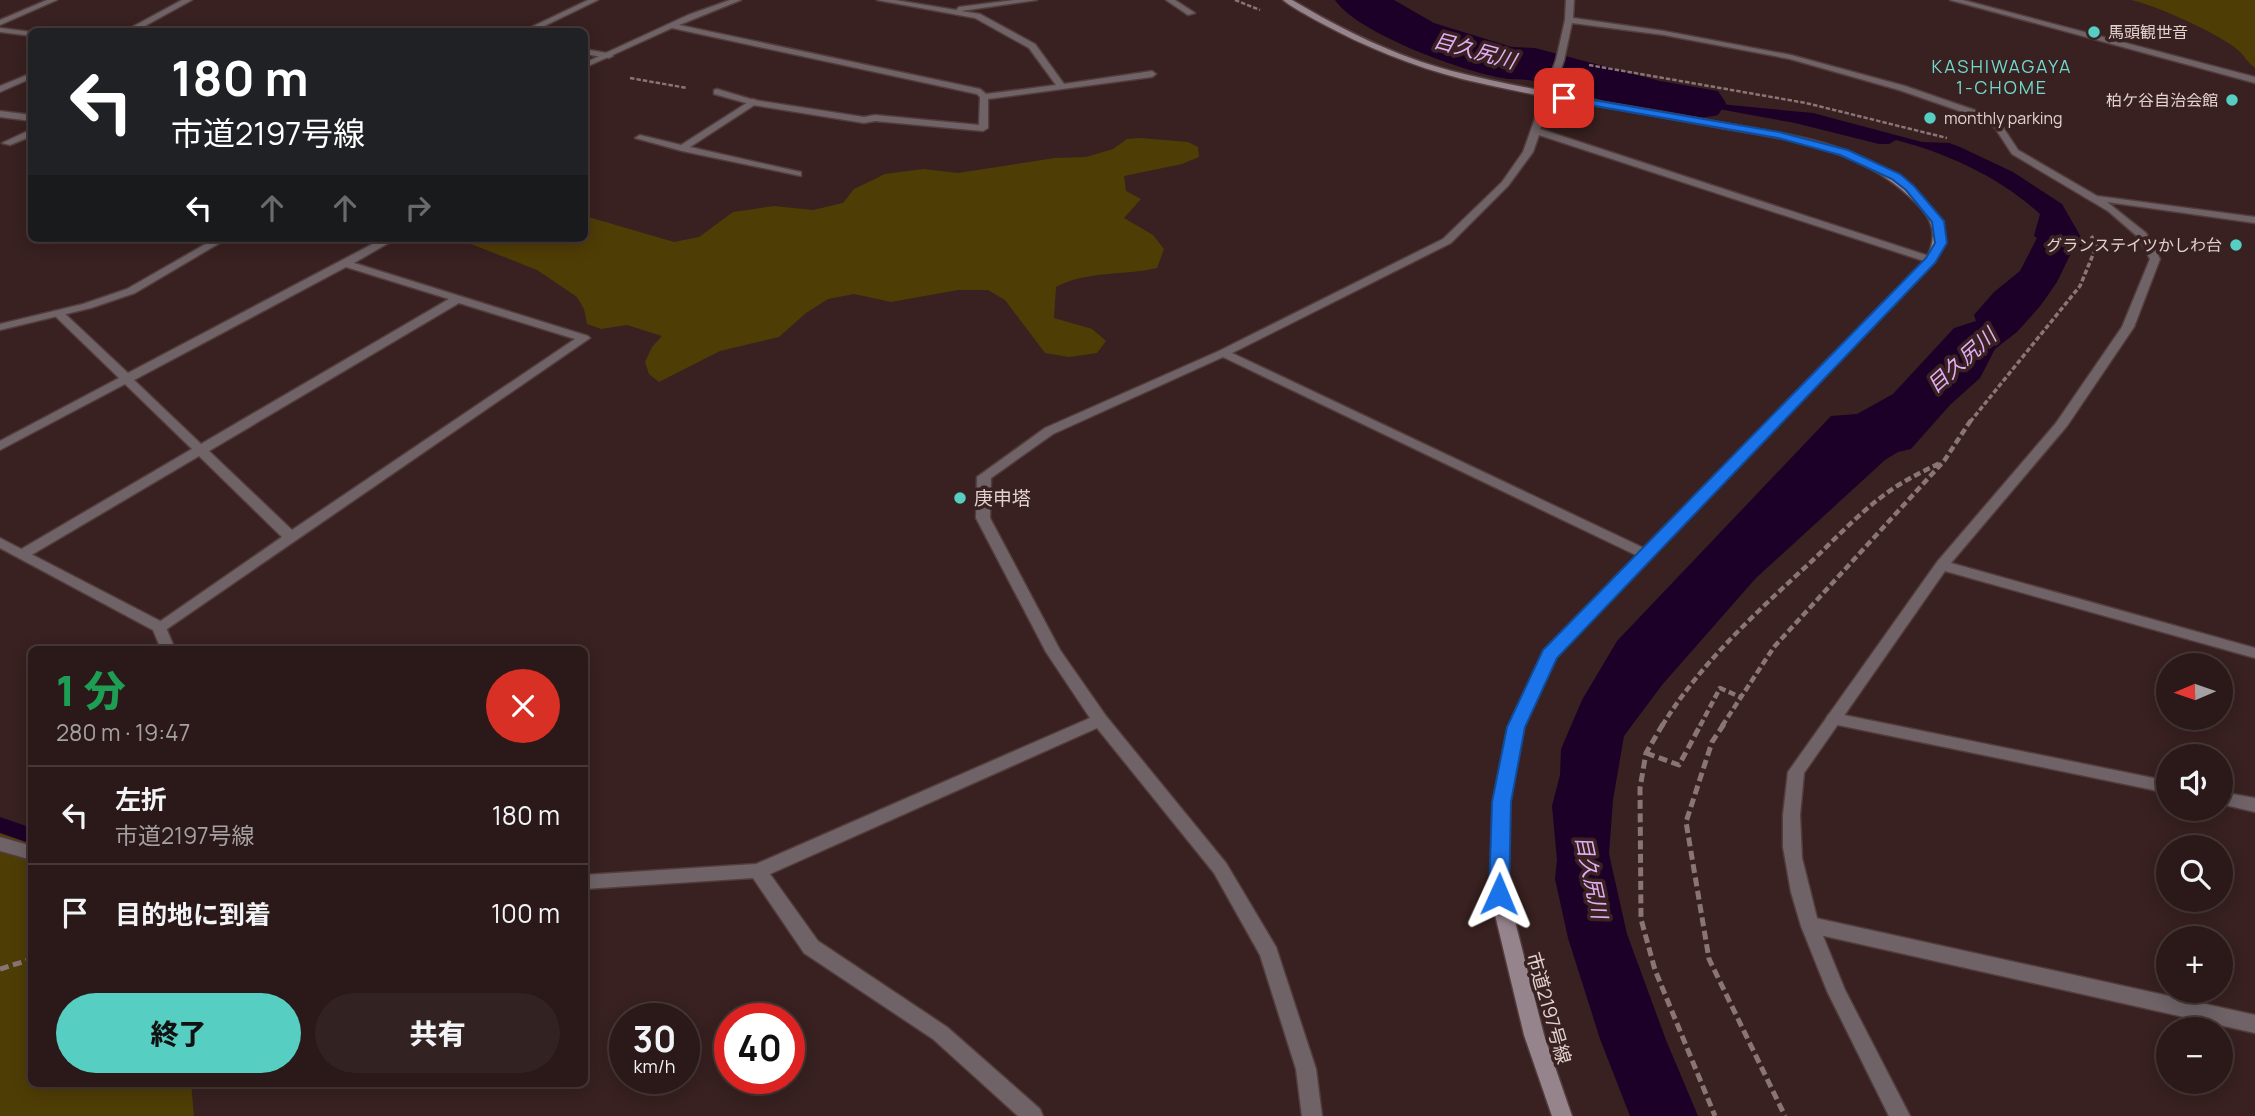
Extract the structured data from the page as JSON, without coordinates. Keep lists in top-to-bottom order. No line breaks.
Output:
{"streets":{"street":["市道2197号線"]},"districts":["KASHIWAGAYA 1-CHOME"],"water":["目久尻川"],"places":["馬頭観世音","柏ケ谷自治会館","monthly parking","グランステイツかしわ台","庚申塔"],"north":"left","page":{"turn":["180 m","市道2197号線"],"heading":["1 分","280 m · 19:47"],"map_buttons":["+","−"],"list":[{"name":"左折","note":"市道2197号線","value":"180 m"},{"name":"目的地に到着","value":"100 m"}],"buttons":["終了","共有"],"speed":"30 km/h","limit":"40"}}
